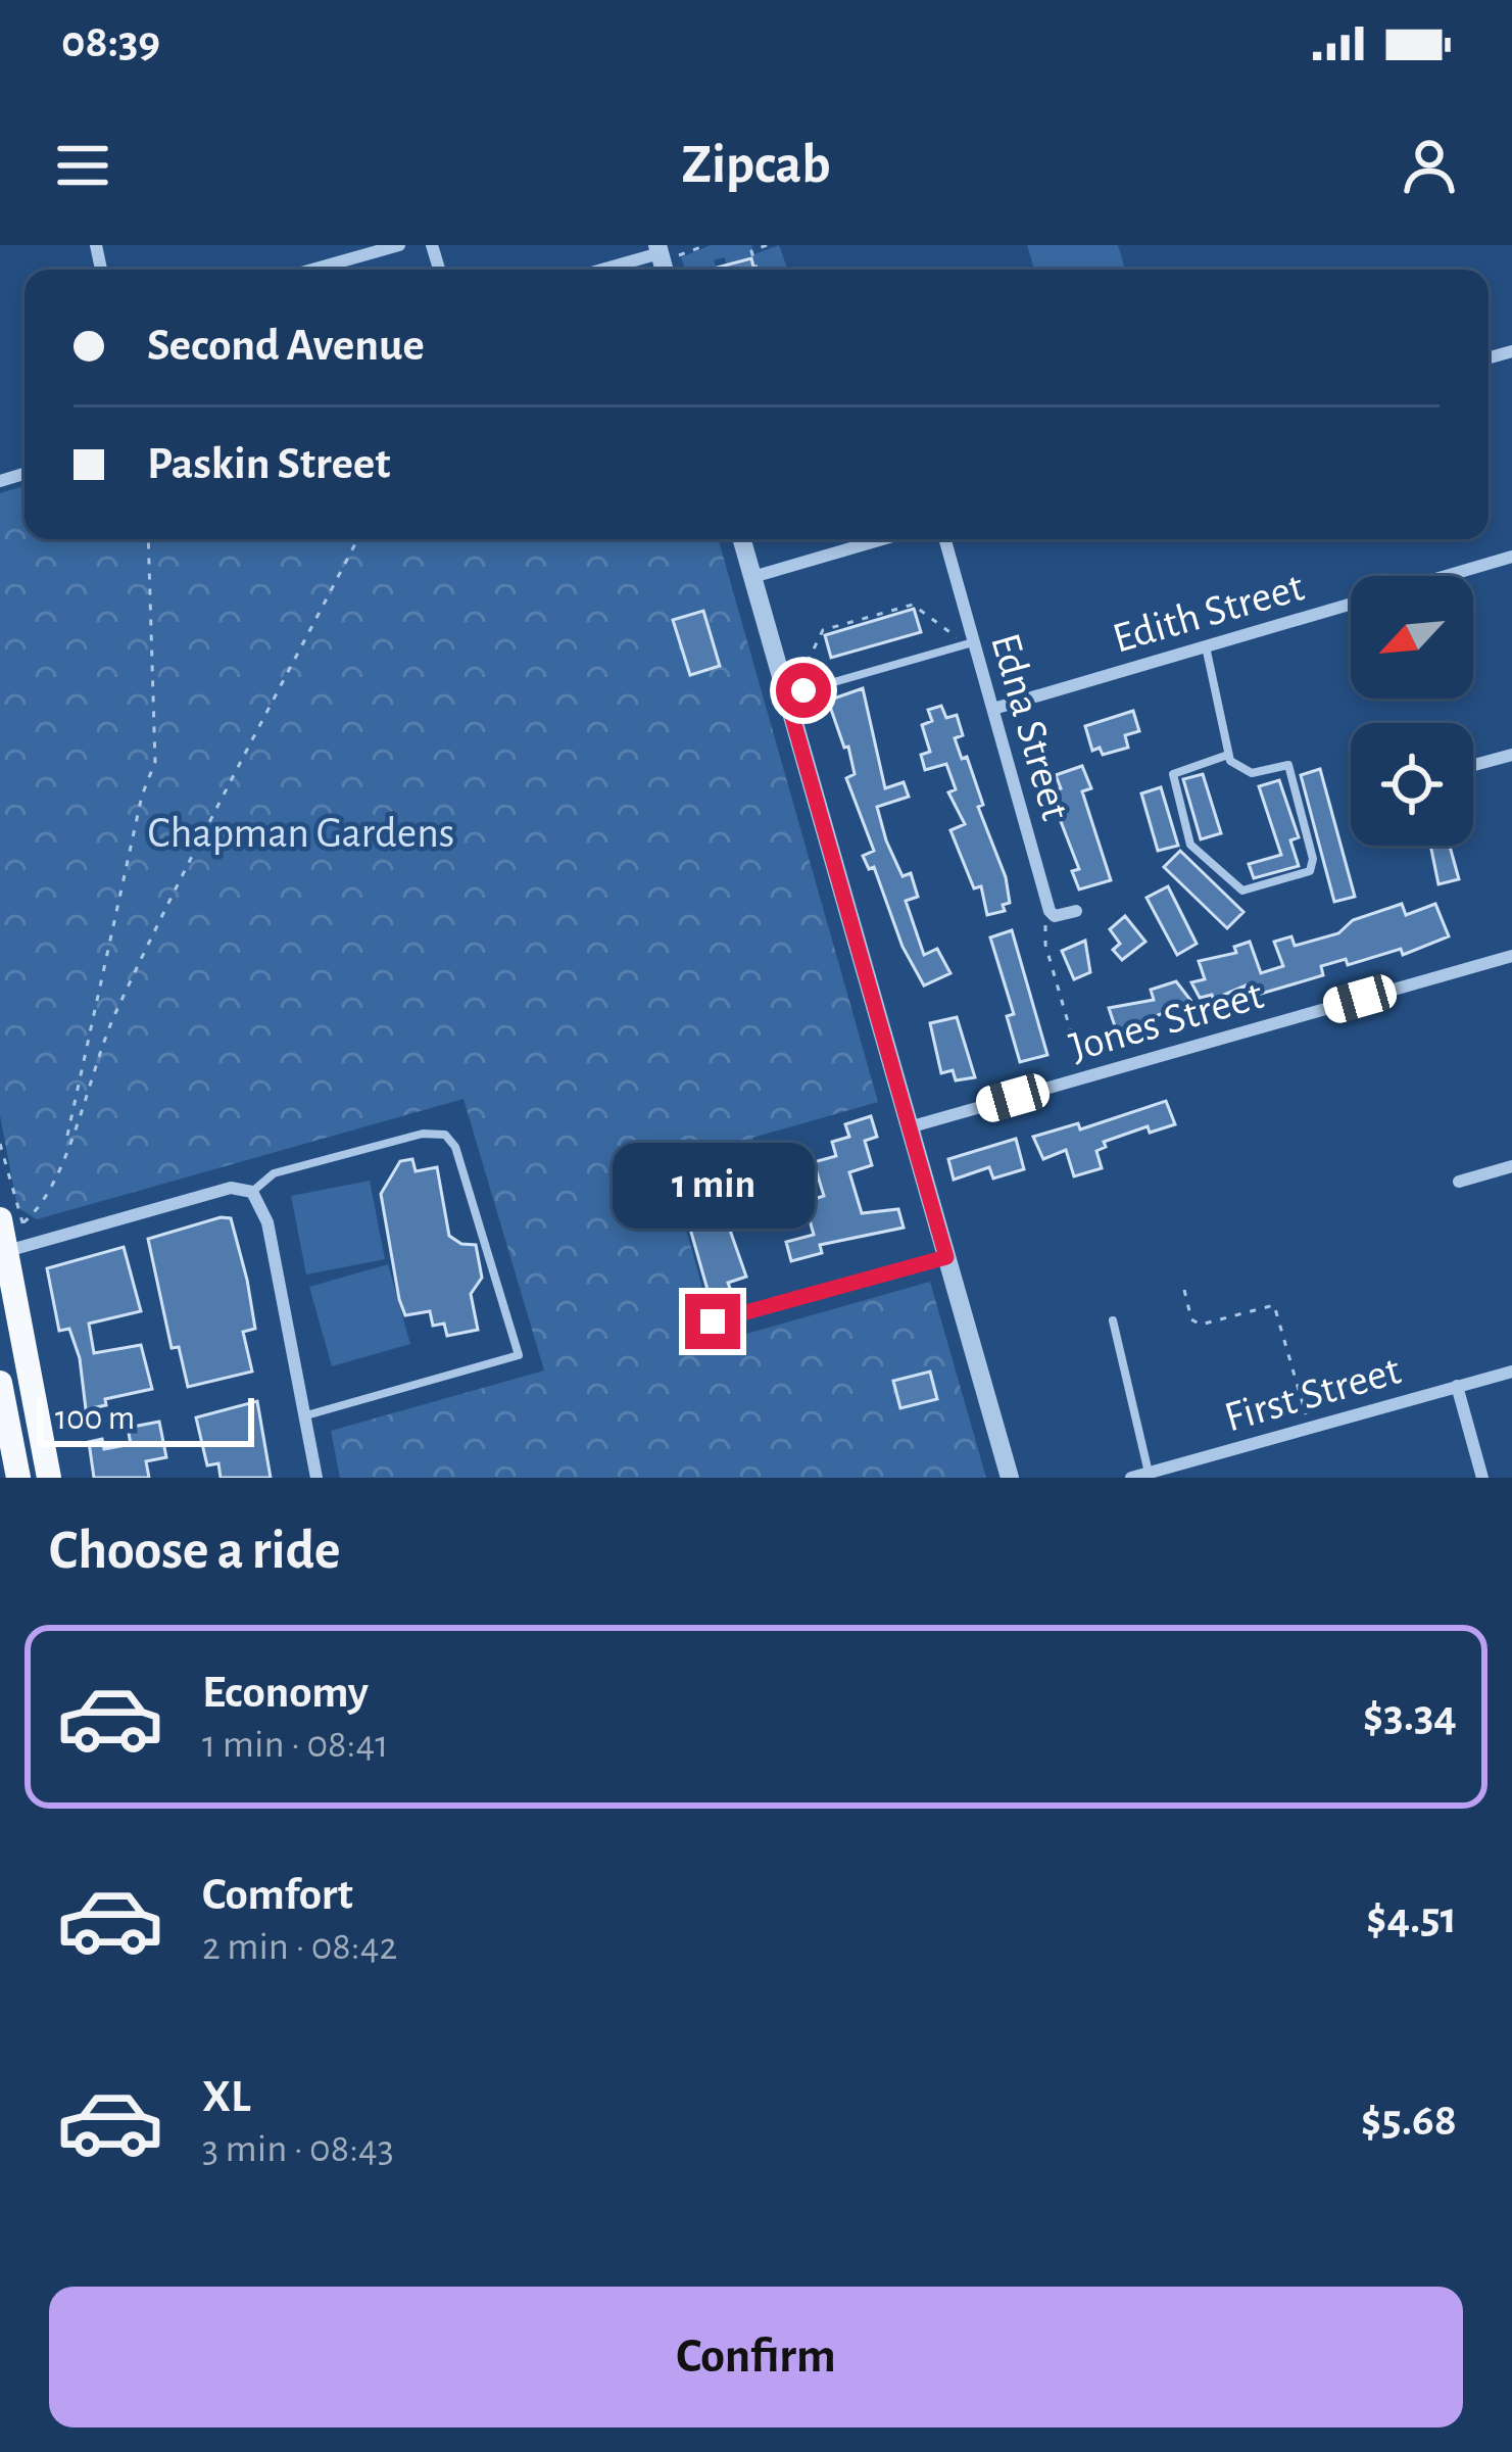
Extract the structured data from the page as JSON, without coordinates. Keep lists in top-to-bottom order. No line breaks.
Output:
{"streets":{"street":["Edith Street","Edna Street","Jones Street","First Street"]},"crossings":[["Edith Street","Edna Street"]],"parks":["Chapman Gardens"],"scale_bar":"100 m","north":"bottom left","page":{"status":"08:39","header":"Zipcab","banner":["Second Avenue","Paskin Street"],"bubble":"1 min","scale":"100 m","heading":"Choose a ride","list":[{"name":"Economy","note":"1 min · 08:41","value":"$3.34"},{"name":"Comfort","note":"2 min · 08:42","value":"$4.51"},{"name":"XL","note":"3 min · 08:43","value":"$5.68"}],"buttons":"Confirm"}}
